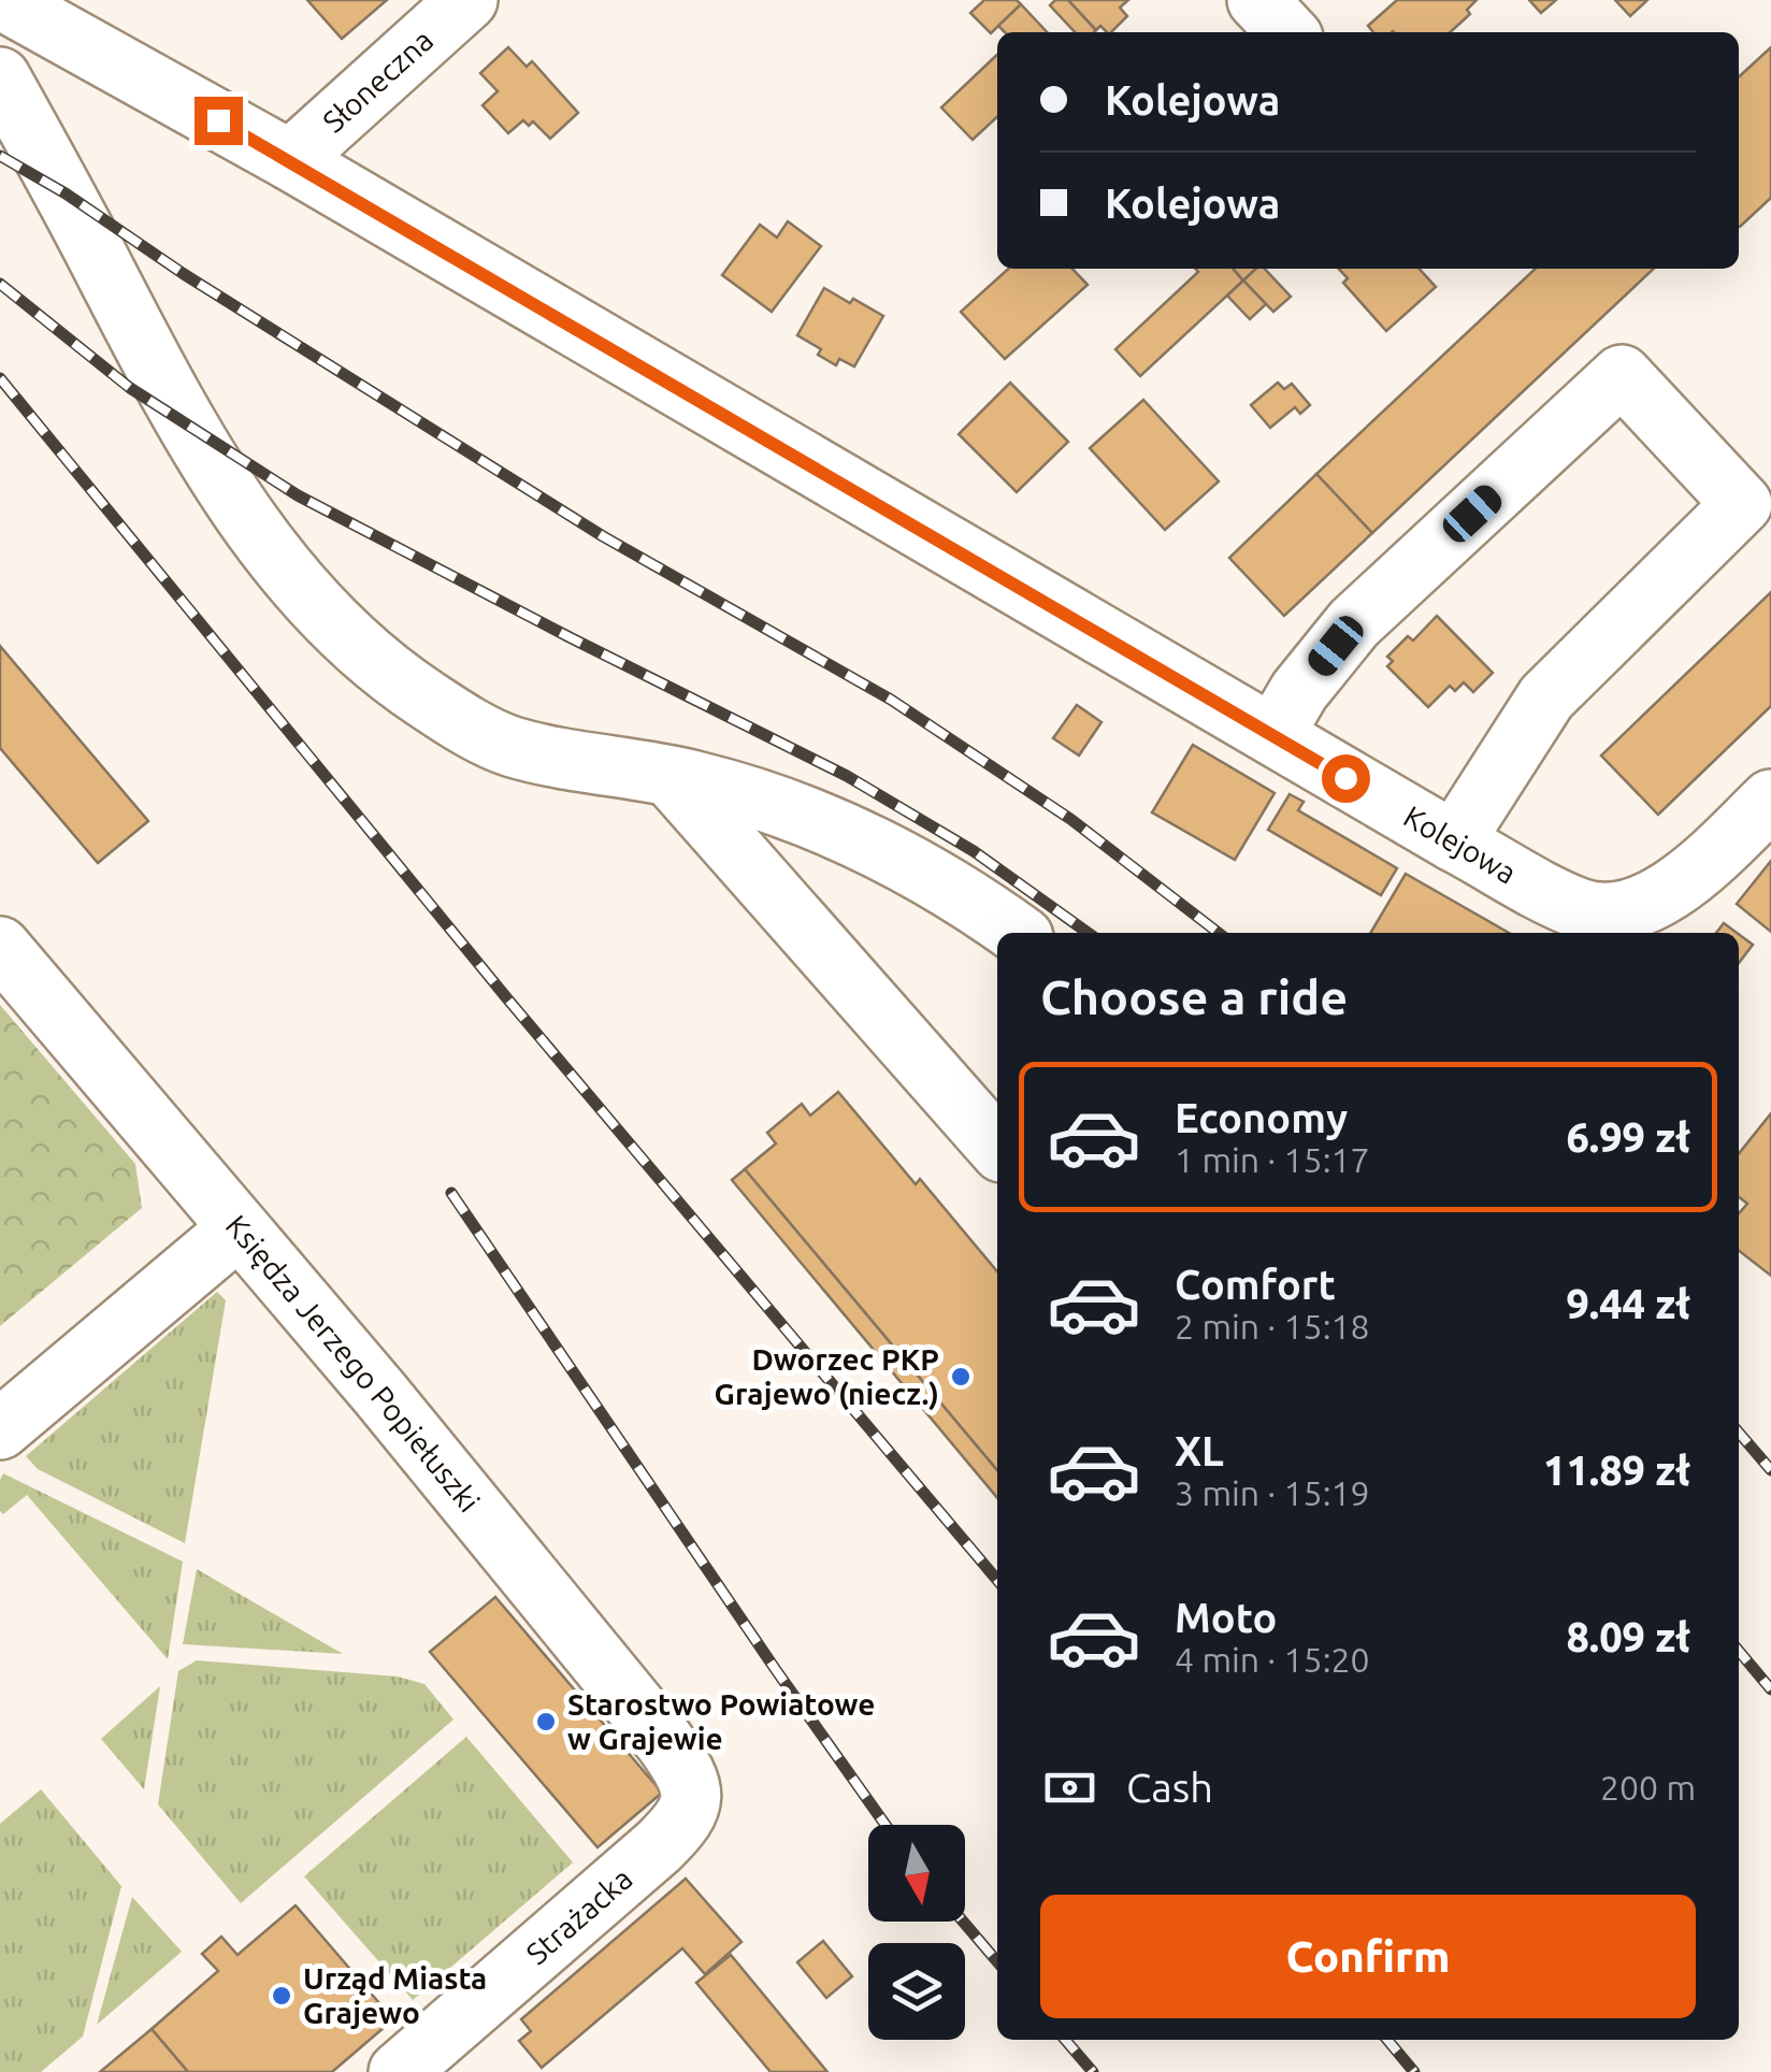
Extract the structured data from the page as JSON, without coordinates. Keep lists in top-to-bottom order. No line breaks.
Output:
{"streets":{"street":["Słoneczna","Kolejowa","Księdza Jerzego Popiełuszki","Strażacka"]},"crossings":[["Słoneczna","Kolejowa"],["Księdza Jerzego Popiełuszki","Strażacka"]],"places":["Dworzec PKP Grajewo (niecz.)","Starostwo Powiatowe w Grajewie","Urząd Miasta Grajewo"],"north":"bottom","page":{"banner":["Kolejowa","Kolejowa"],"heading":"Choose a ride","list":[{"name":"Economy","note":"1 min · 15:17","value":"6.99 zł"},{"name":"Comfort","note":"2 min · 15:18","value":"9.44 zł"},{"name":"XL","note":"3 min · 15:19","value":"11.89 zł"},{"name":"Moto","note":"4 min · 15:20","value":"8.09 zł"}],"pay":["Cash","200 m"],"buttons":"Confirm"}}
